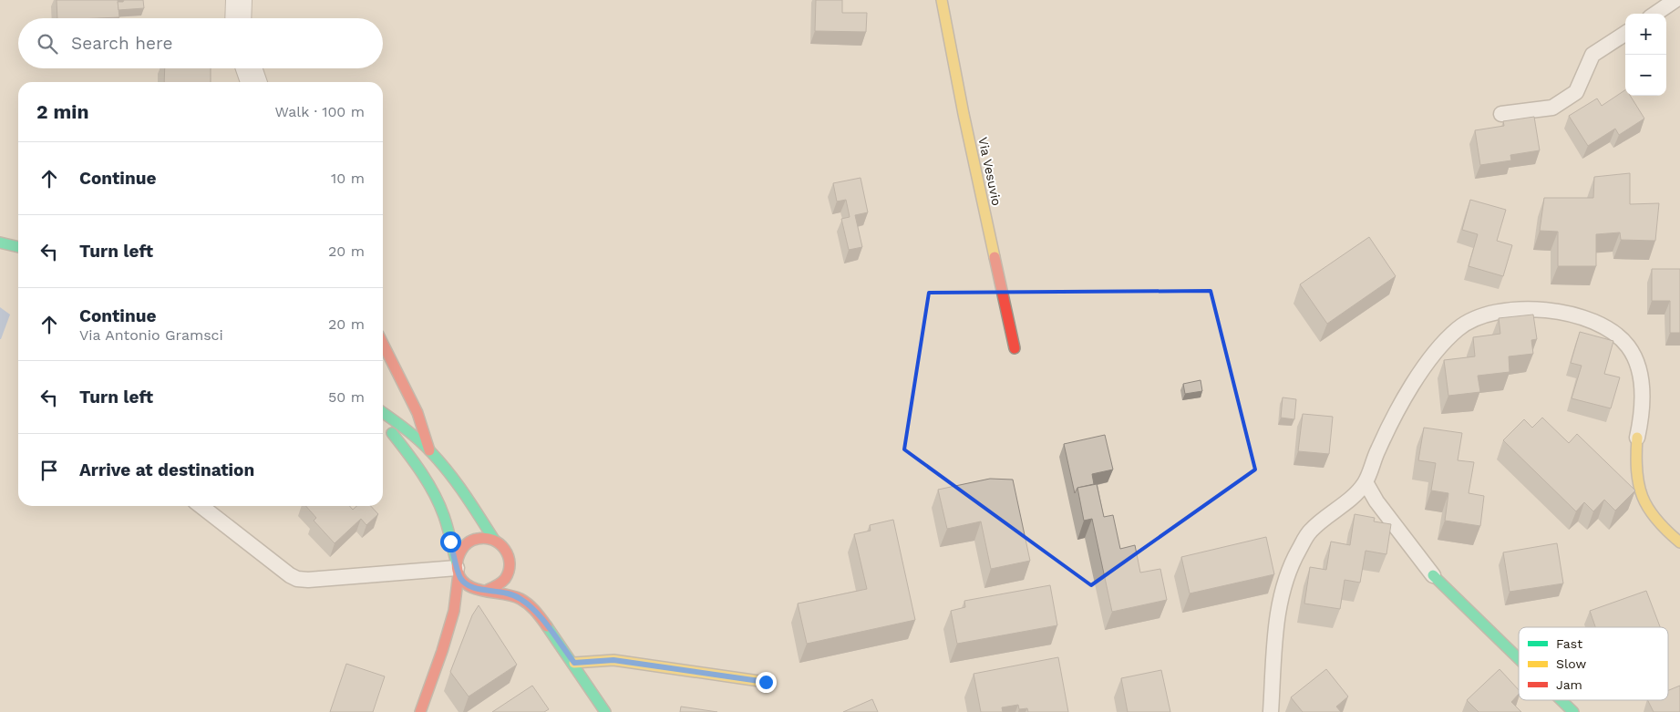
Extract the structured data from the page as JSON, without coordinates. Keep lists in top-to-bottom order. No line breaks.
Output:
{"streets":{"street":["Via Vesuvio"]},"legend":["Fast","Slow","Jam"],"page":{"map_buttons":["+","−"],"search":"Search here","heading":["2 min","Walk · 100 m"],"list":[["Continue","10 m"],["Turn left","20 m"],["Continue","Via Antonio Gramsci","20 m"],["Turn left","50 m"],"Arrive at destination"]}}
